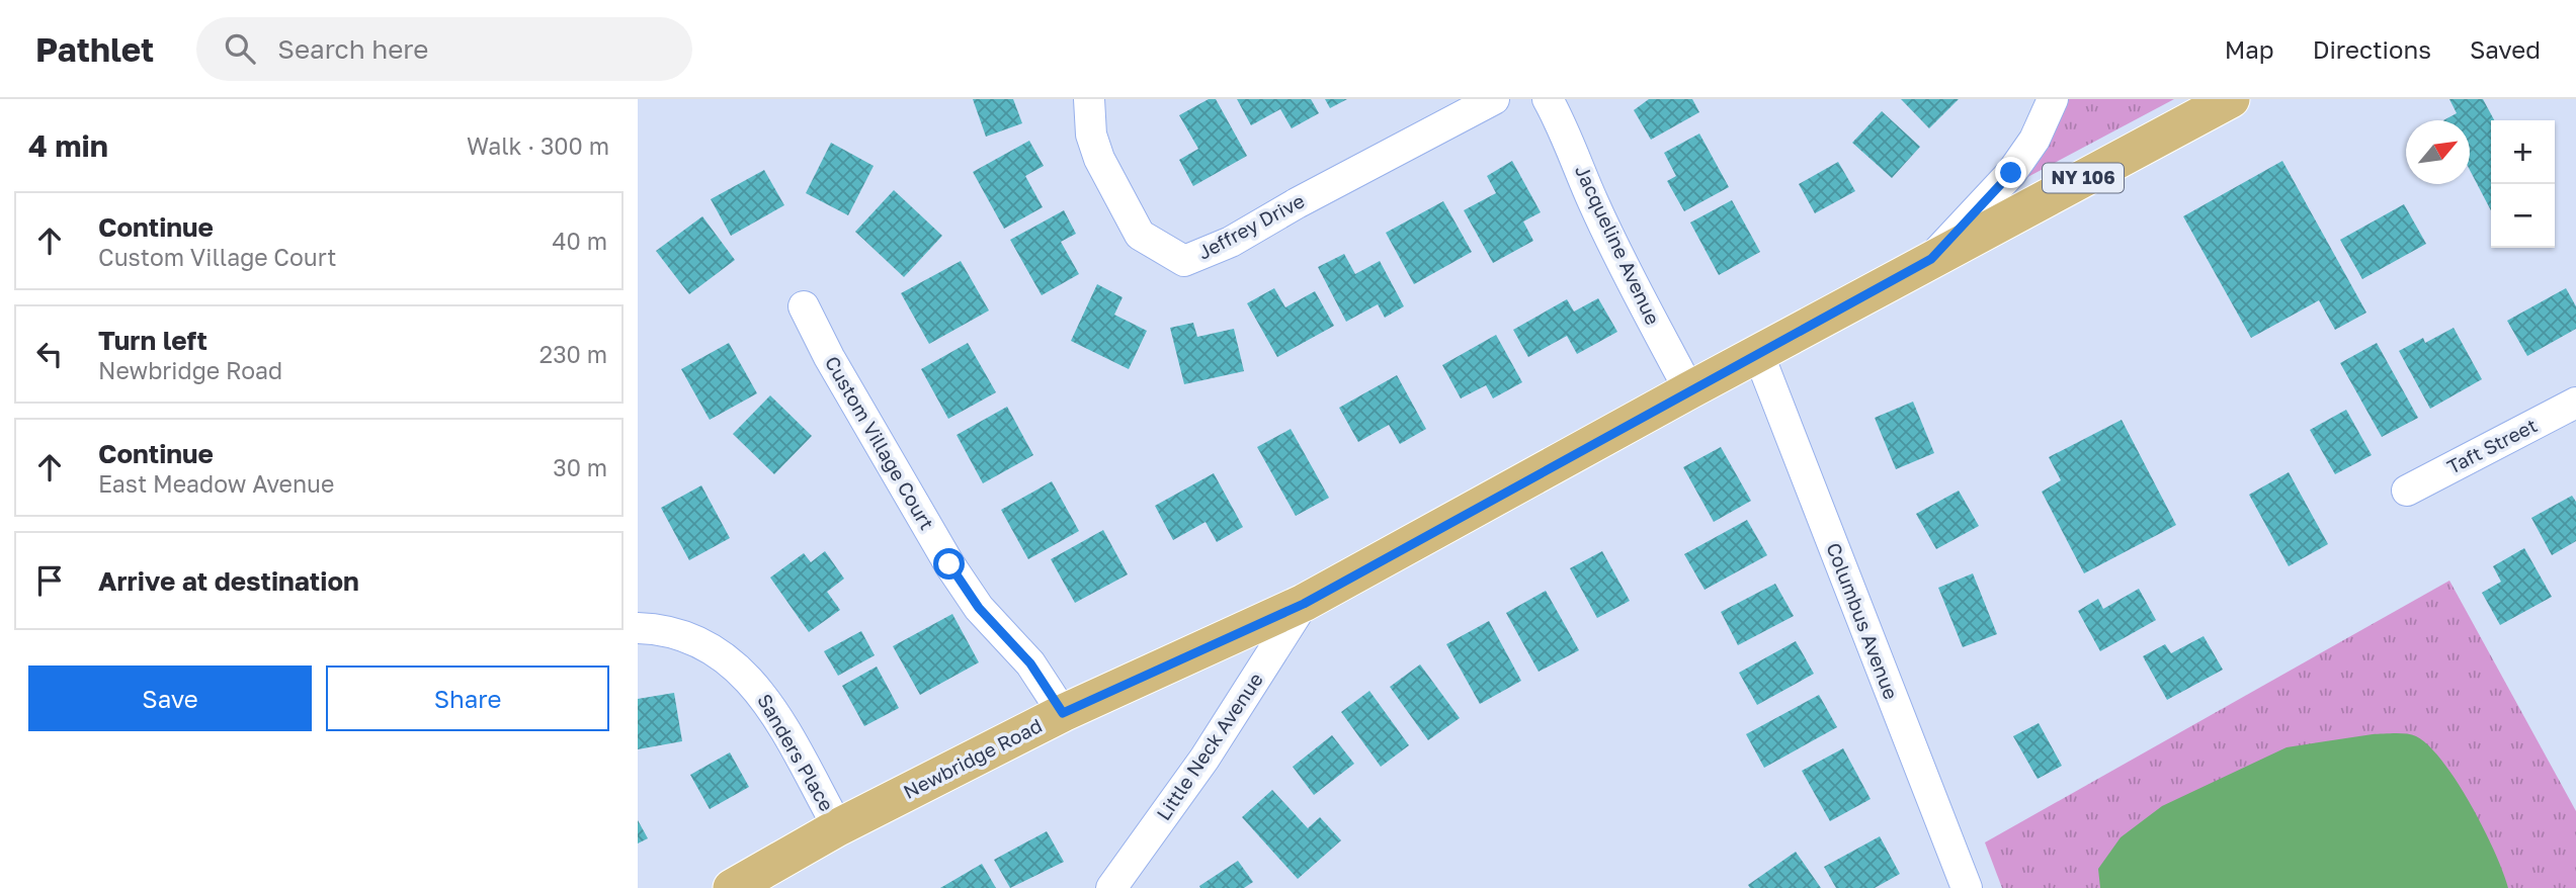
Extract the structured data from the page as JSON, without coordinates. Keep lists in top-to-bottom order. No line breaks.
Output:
{"streets":{"main road":["NY 106","Newbridge Road"],"street":["Jeffrey Drive","Jacqueline Avenue","Custom Village Court","Taft Street","Columbus Avenue","Little Neck Avenue","Sanders Place"]},"crossings":[["Jacqueline Avenue","Newbridge Road"],["Custom Village Court","Newbridge Road"],["Columbus Avenue","Newbridge Road"],["Little Neck Avenue","Newbridge Road"],["Sanders Place","Newbridge Road"]],"north":"top right","page":{"header":"Pathlet","search":"Search here","nav":["Map","Directions","Saved"],"heading":["4 min","Walk · 300 m"],"map_buttons":["+","−"],"list":[["Continue","Custom Village Court","40 m"],["Turn left","Newbridge Road","230 m"],["Continue","East Meadow Avenue","30 m"],"Arrive at destination"],"buttons":["Save","Share"]}}
